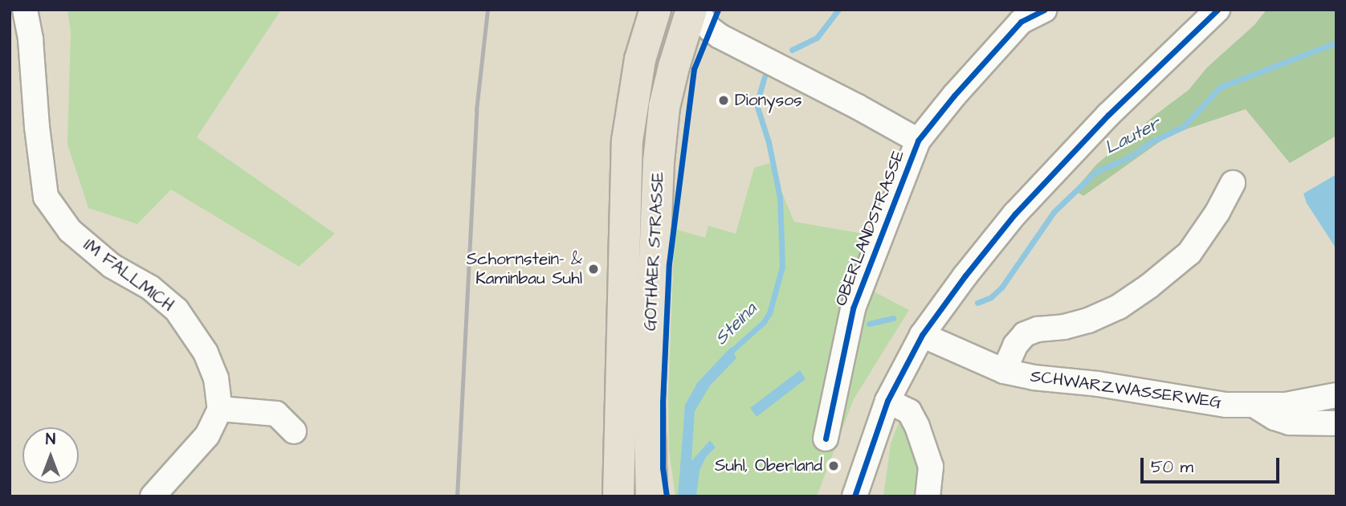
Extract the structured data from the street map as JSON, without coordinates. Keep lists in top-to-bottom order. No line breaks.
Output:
{"streets":{"main road":["GOTHAER STRASSE"],"street":["OBERLANDSTRASSE","IM FALLMICH","SCHWARZWASSERWEG"]},"water":["Lauter","Steina"],"places":["Dionysos","Schornstein- & Kaminbau Suhl","Suhl, Oberland"],"scale_bar":"50 m","north":"top"}
